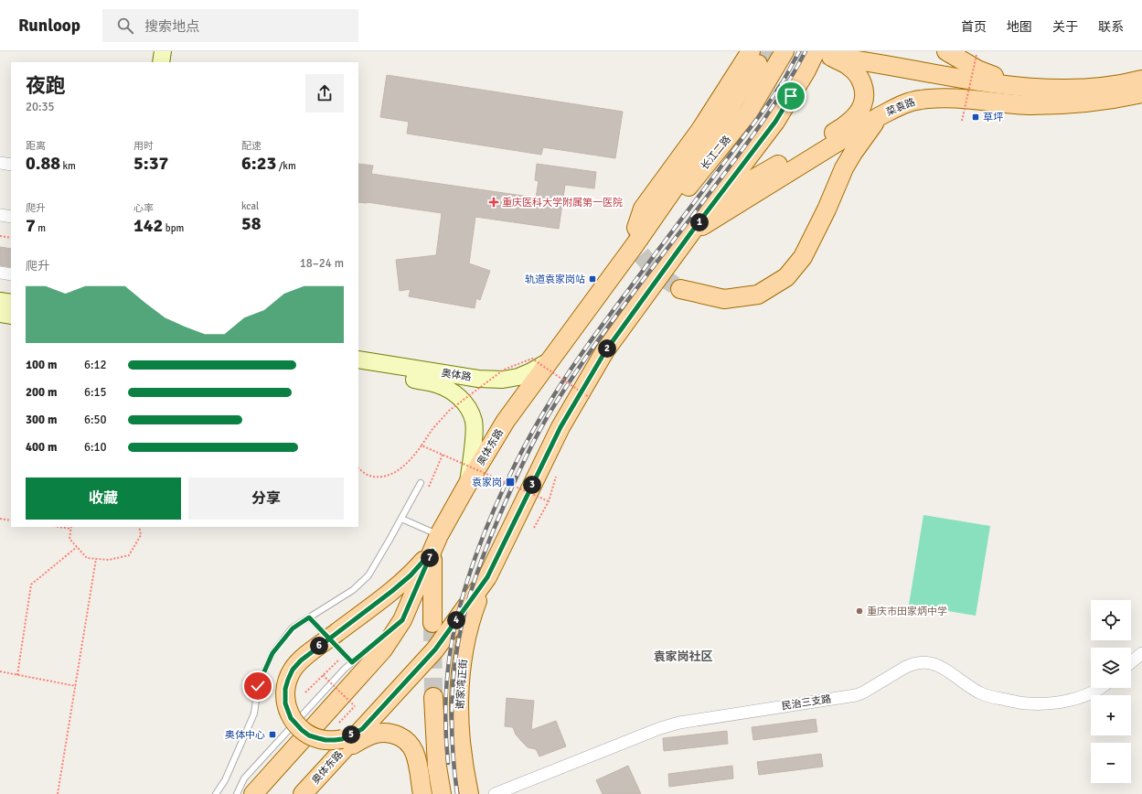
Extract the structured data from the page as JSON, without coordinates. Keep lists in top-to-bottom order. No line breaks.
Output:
{"streets":{"main road":["菜袁路","长江二路","奥体路","奥体东路","谢家湾正街"],"street":["民治三支路"]},"crossings":[["长江二路","奥体东路"],["奥体路","奥体东路"]],"districts":["袁家岗社区"],"places":{"transit":["草坪","轨道袁家岗站","袁家岗","奥体中心"],"health":["重庆医科大学附属第一医院"],"other":["重庆市田家炳中学"]},"page":{"header":"Runloop","search":"搜索地点","nav":["首页","地图","关于","联系"],"heading":["夜跑","20:35"],"stats":[["距离","0.88 km"],["用时","5:37"],["配速","6:23 /km"],["爬升","7 m"],["心率","142 bpm"],["kcal","58"]],"pins":["1","2","3","7","4","6","5"],"chart":["爬升","18–24 m"],"list":[{"name":"100 m","note":"6:12"},{"name":"200 m","note":"6:15"},{"name":"300 m","note":"6:50"},{"name":"400 m","note":"6:10"}],"buttons":["收藏","分享"],"map_buttons":["+","−"]}}
